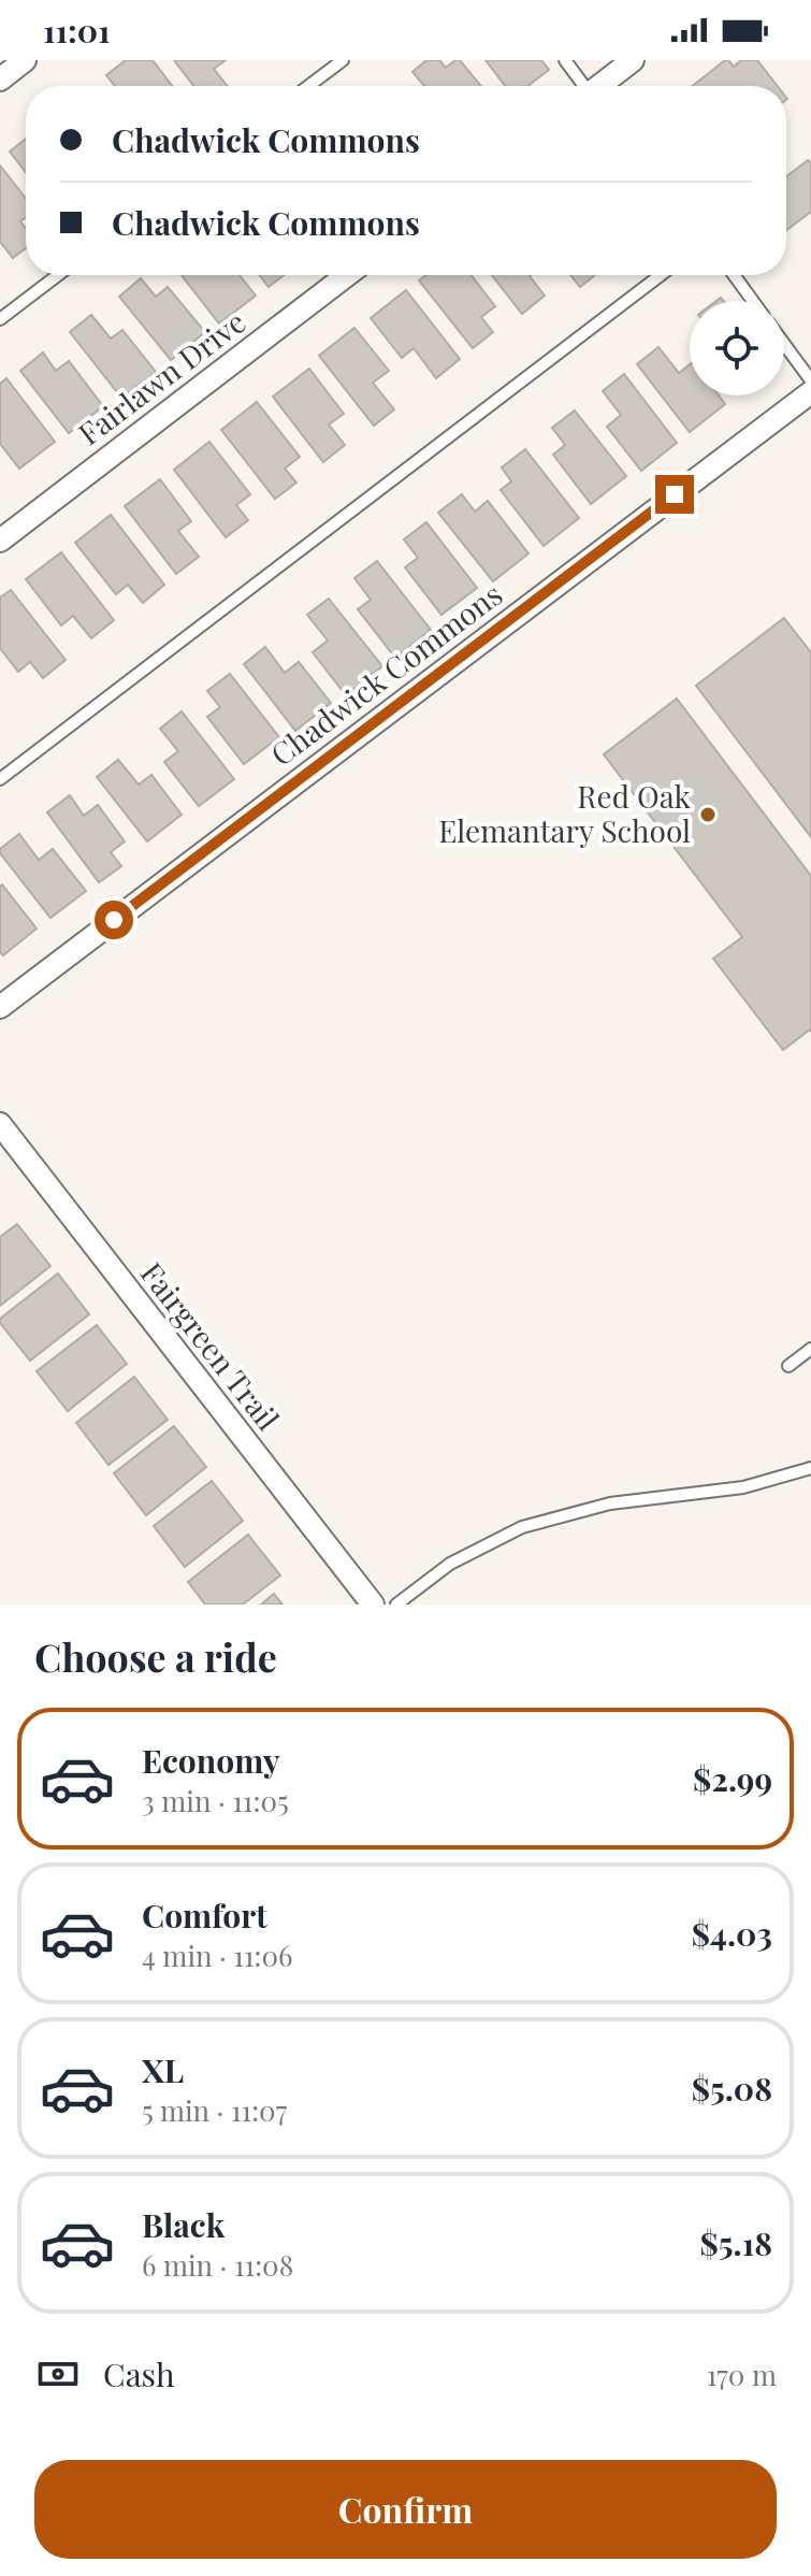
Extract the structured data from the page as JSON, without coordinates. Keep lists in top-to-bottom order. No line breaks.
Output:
{"streets":{"street":["Fairlawn Drive","Chadwick Commons","Fairgreen Trail"]},"places":["Red Oak Elemantary School"],"page":{"status":"11:01","banner":["Chadwick Commons","Chadwick Commons"],"heading":"Choose a ride","list":[{"name":"Economy","note":"3 min · 11:05","value":"$2.99"},{"name":"Comfort","note":"4 min · 11:06","value":"$4.03"},{"name":"XL","note":"5 min · 11:07","value":"$5.08"},{"name":"Black","note":"6 min · 11:08","value":"$5.18"}],"pay":["Cash","170 m"],"buttons":"Confirm"}}
